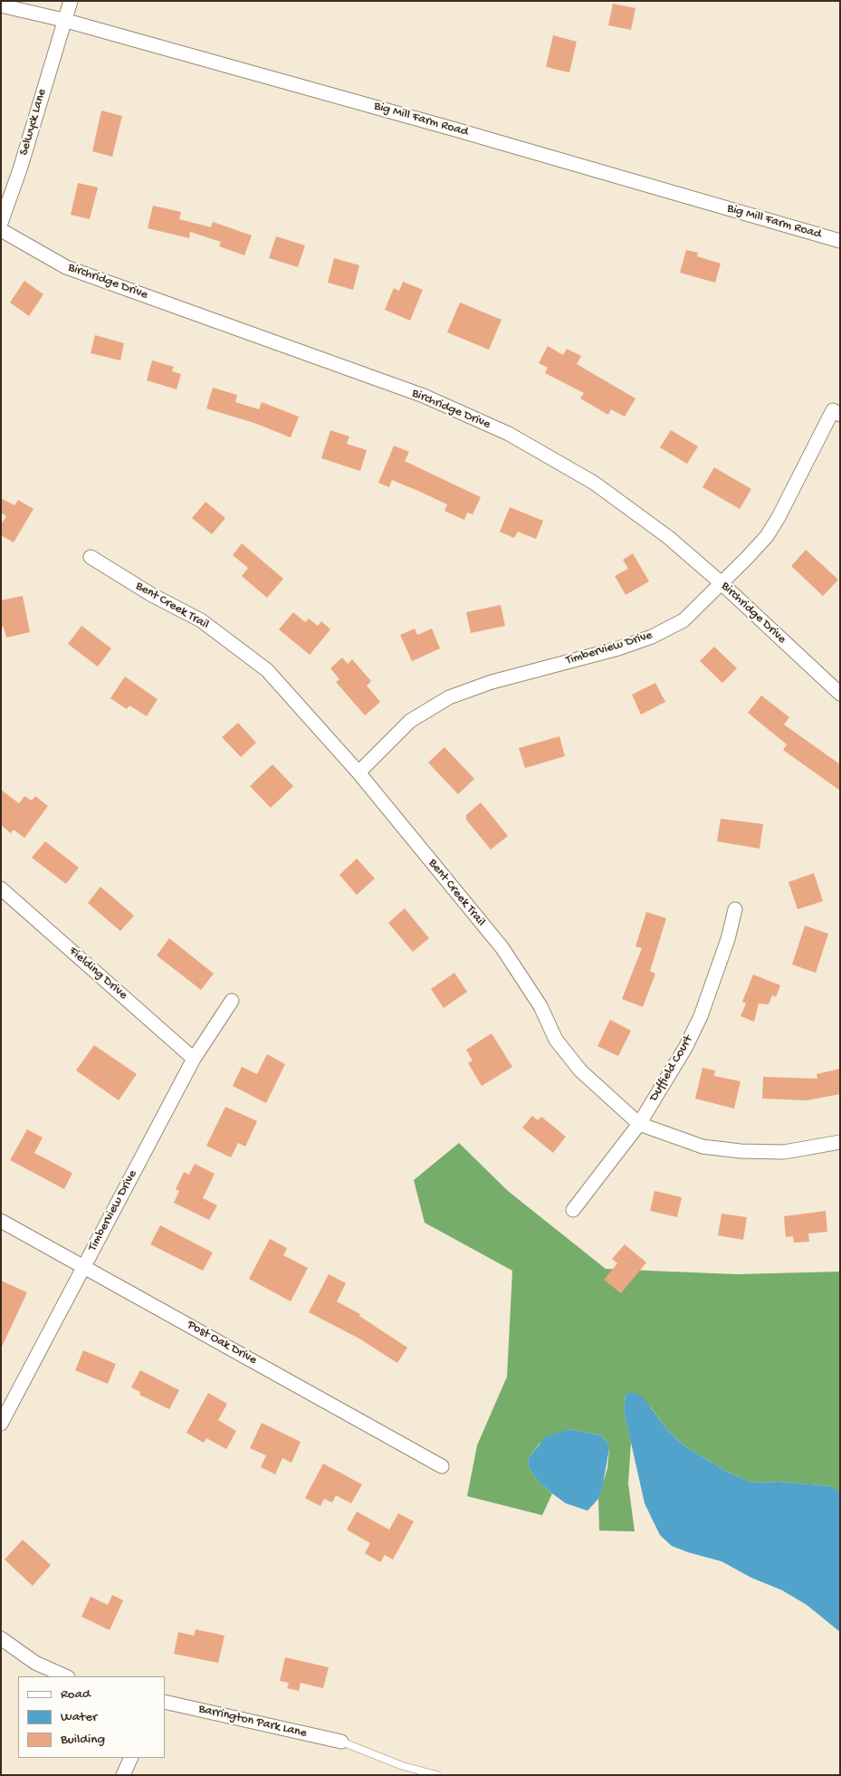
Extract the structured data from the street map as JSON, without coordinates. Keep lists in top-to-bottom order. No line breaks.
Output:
{"streets":{"street":["Big Mill Farm Road","Selwyck Lane","Birchridge Drive","Bent Creek Trail","Timberview Drive","Fielding Drive","Duffield Court","Post Oak Drive","Barrington Park Lane"]},"crossings":[["Big Mill Farm Road","Selwyck Lane"],["Birchridge Drive","Timberview Drive"],["Bent Creek Trail","Timberview Drive"],["Bent Creek Trail","Duffield Court"],["Timberview Drive","Fielding Drive"],["Timberview Drive","Post Oak Drive"]],"legend":["Road","Water","Building"]}
